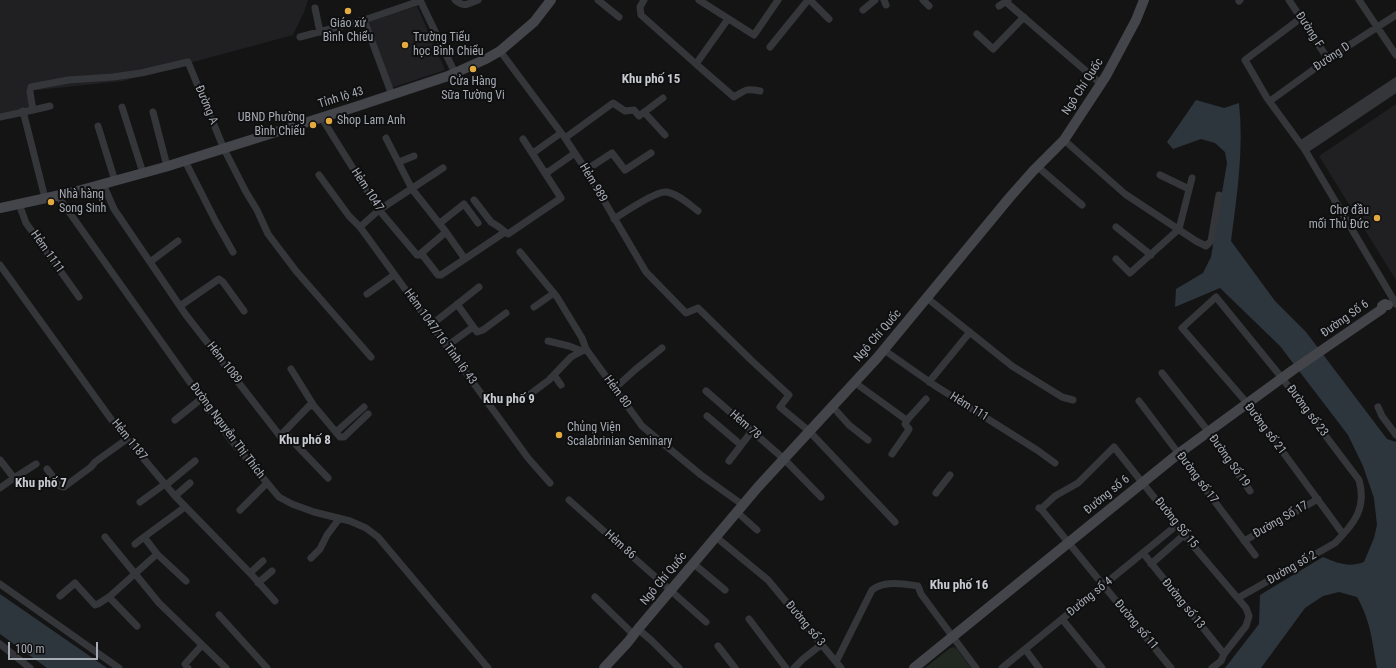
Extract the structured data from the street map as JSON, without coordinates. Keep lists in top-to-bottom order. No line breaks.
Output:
{"streets":{"main road":["Ngô Chí Quốc","Tỉnh lộ 43","Đường Số 6","Đường số 6"],"street":["Đường F","Đường D","Đường A","Hẻm 989","Hẻm 1047","Hẻm 1111","Hẻm 1047/16 Tỉnh lộ 43","Hẻm 1089","Hẻm 80","Hẻm 111","Đường số 23","Hẻm 78","Đường số 21","Đường Nguyễn Thị Thích","Hẻm 1187","Đường Số 19","Đường số 17","Đường Số 17","Đường Số 15","Hẻm 86","Đường số 2","Đường số 4","Đường số 13","Đường số 3","Đường số 11"]},"crossings":[["Đường F","Đường D"],["Ngô Chí Quốc","Hẻm 989"],["Ngô Chí Quốc","Hẻm 80"],["Ngô Chí Quốc","Hẻm 111"],["Ngô Chí Quốc","Hẻm 78"],["Ngô Chí Quốc","Hẻm 86"],["Ngô Chí Quốc","Đường số 3"],["Tỉnh lộ 43","Đường A"],["Tỉnh lộ 43","Hẻm 989"],["Tỉnh lộ 43","Hẻm 1047"],["Tỉnh lộ 43","Hẻm 1111"],["Tỉnh lộ 43","Hẻm 1089"],["Tỉnh lộ 43","Đường Nguyễn Thị Thích"],["Đường Số 6","Đường số 6"],["Đường số 23","Đường số 21"],["Đường số 23","Đường số 6"],["Đường số 23","Đường số 2"],["Đường số 21","Đường số 6"],["Đường số 21","Đường Số 17"],["Đường số 21","Đường số 2"],["Đường Số 19","Đường số 6"],["Đường số 17","Đường số 6"],["Đường số 17","Đường Số 17"],["Đường số 6","Đường Số 15"],["Đường số 6","Đường số 11"],["Đường Số 15","Đường số 2"],["Đường Số 15","Đường số 4"],["Đường Số 15","Đường số 11"],["Đường số 4","Đường số 13"],["Đường số 4","Đường số 11"]],"districts":["Khu phố 15","Khu phố 9","Khu phố 8","Khu phố 7","Khu phố 16"],"places":["Giáo xứ Bình Chiểu","Trường Tiểu học Bình Chiểu","Cửa Hàng Sữa Tường Vi","Shop Lam Anh","UBND Phường Bình Chiểu","Nhà hàng Song Sinh","Chợ đầu mối Thủ Đức","Chủng Viện Scalabrinian Seminary"],"scale_bar":"100 m"}
